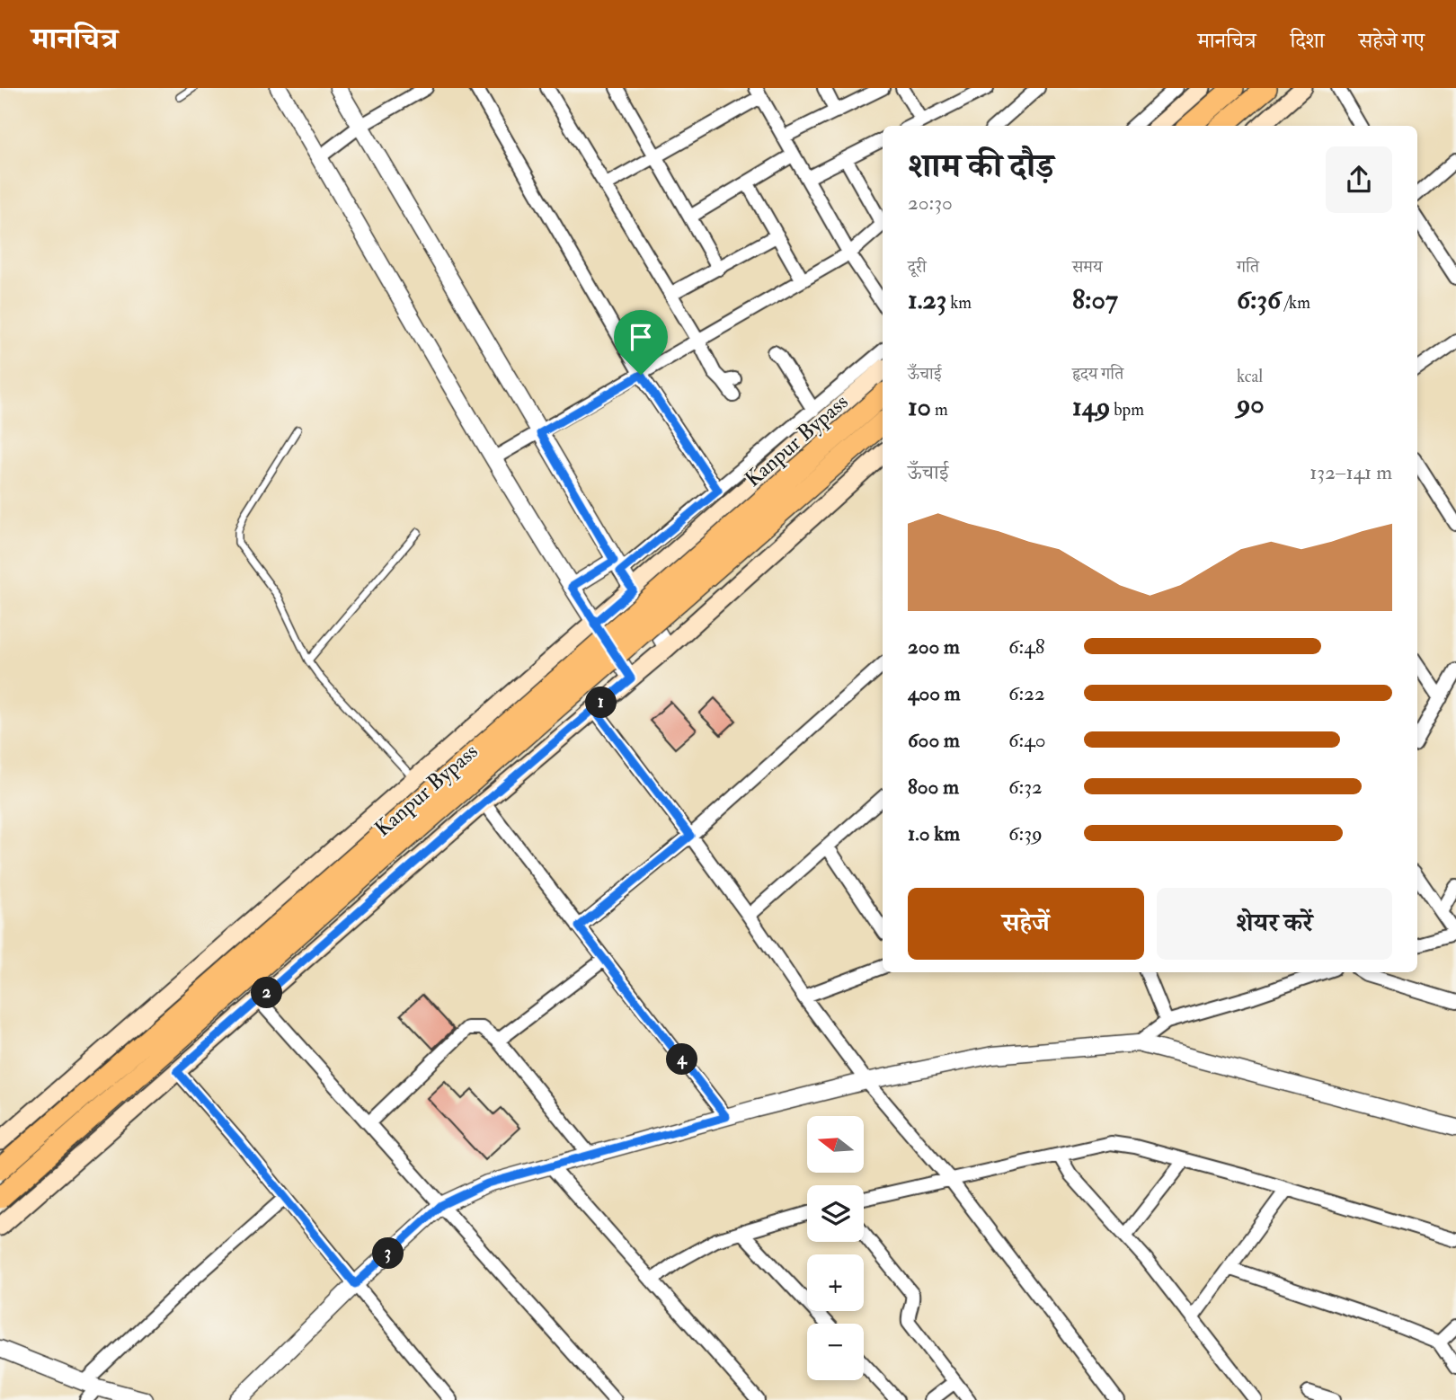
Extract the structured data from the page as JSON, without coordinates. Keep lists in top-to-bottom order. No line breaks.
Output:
{"streets":{"highway":["Kanpur Bypass"]},"north":"left","page":{"header":"मानचित्र","nav":["मानचित्र","दिशा","सहेजे गए"],"heading":["शाम की दौड़","20:30"],"stats":[["दूरी","1.23 km"],["समय","8:07"],["गति","6:36 /km"],["ऊँचाई","10 m"],["हृदय गति","149 bpm"],["kcal","90"]],"chart":["ऊँचाई","132–141 m"],"list":[{"name":"200 m","note":"6:48"},{"name":"400 m","note":"6:22"},{"name":"600 m","note":"6:40"},{"name":"800 m","note":"6:32"},{"name":"1.0 km","note":"6:39"}],"pins":["1","2","4","3"],"buttons":["सहेजें","शेयर करें"],"map_buttons":["+","−"]}}
